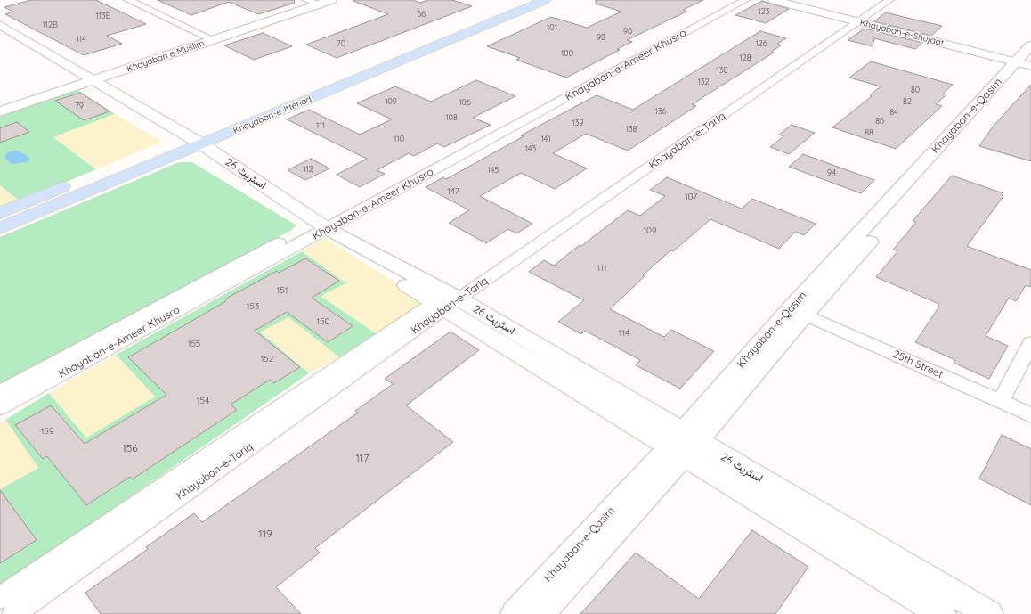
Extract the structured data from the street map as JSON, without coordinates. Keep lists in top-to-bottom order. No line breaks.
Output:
{"streets":{"main road":["Khayaban-e-Ittehad"],"street":["Khayaban-e-Shujaat","Khayaban e Muslim","Khayaban-e-Ameer Khusro","Khayaban-e-Qasim","Khayaban-e-Tariq","اسٹریٹ 26","25th Street"]},"crossings":[["Khayaban-e-Shujaat","Khayaban-e-Qasim"],["Khayaban-e-Shujaat","Khayaban-e-Tariq"],["Khayaban e Muslim","اسٹریٹ 26"],["Khayaban-e-Ameer Khusro","اسٹریٹ 26"],["Khayaban-e-Ittehad","اسٹریٹ 26"],["Khayaban-e-Qasim","اسٹریٹ 26"],["Khayaban-e-Qasim","25th Street"],["Khayaban-e-Tariq","اسٹریٹ 26"]],"house_numbers":["123","66","113B","112B","101","96","98","114","70","126","100","128","130","132","80","109","82","106","79","136","84","108","86","139","111","138","88","110","141","143","112","145","94","147","107","109","111","151","153","150","114","155","152","154","159","156","117","119"]}
